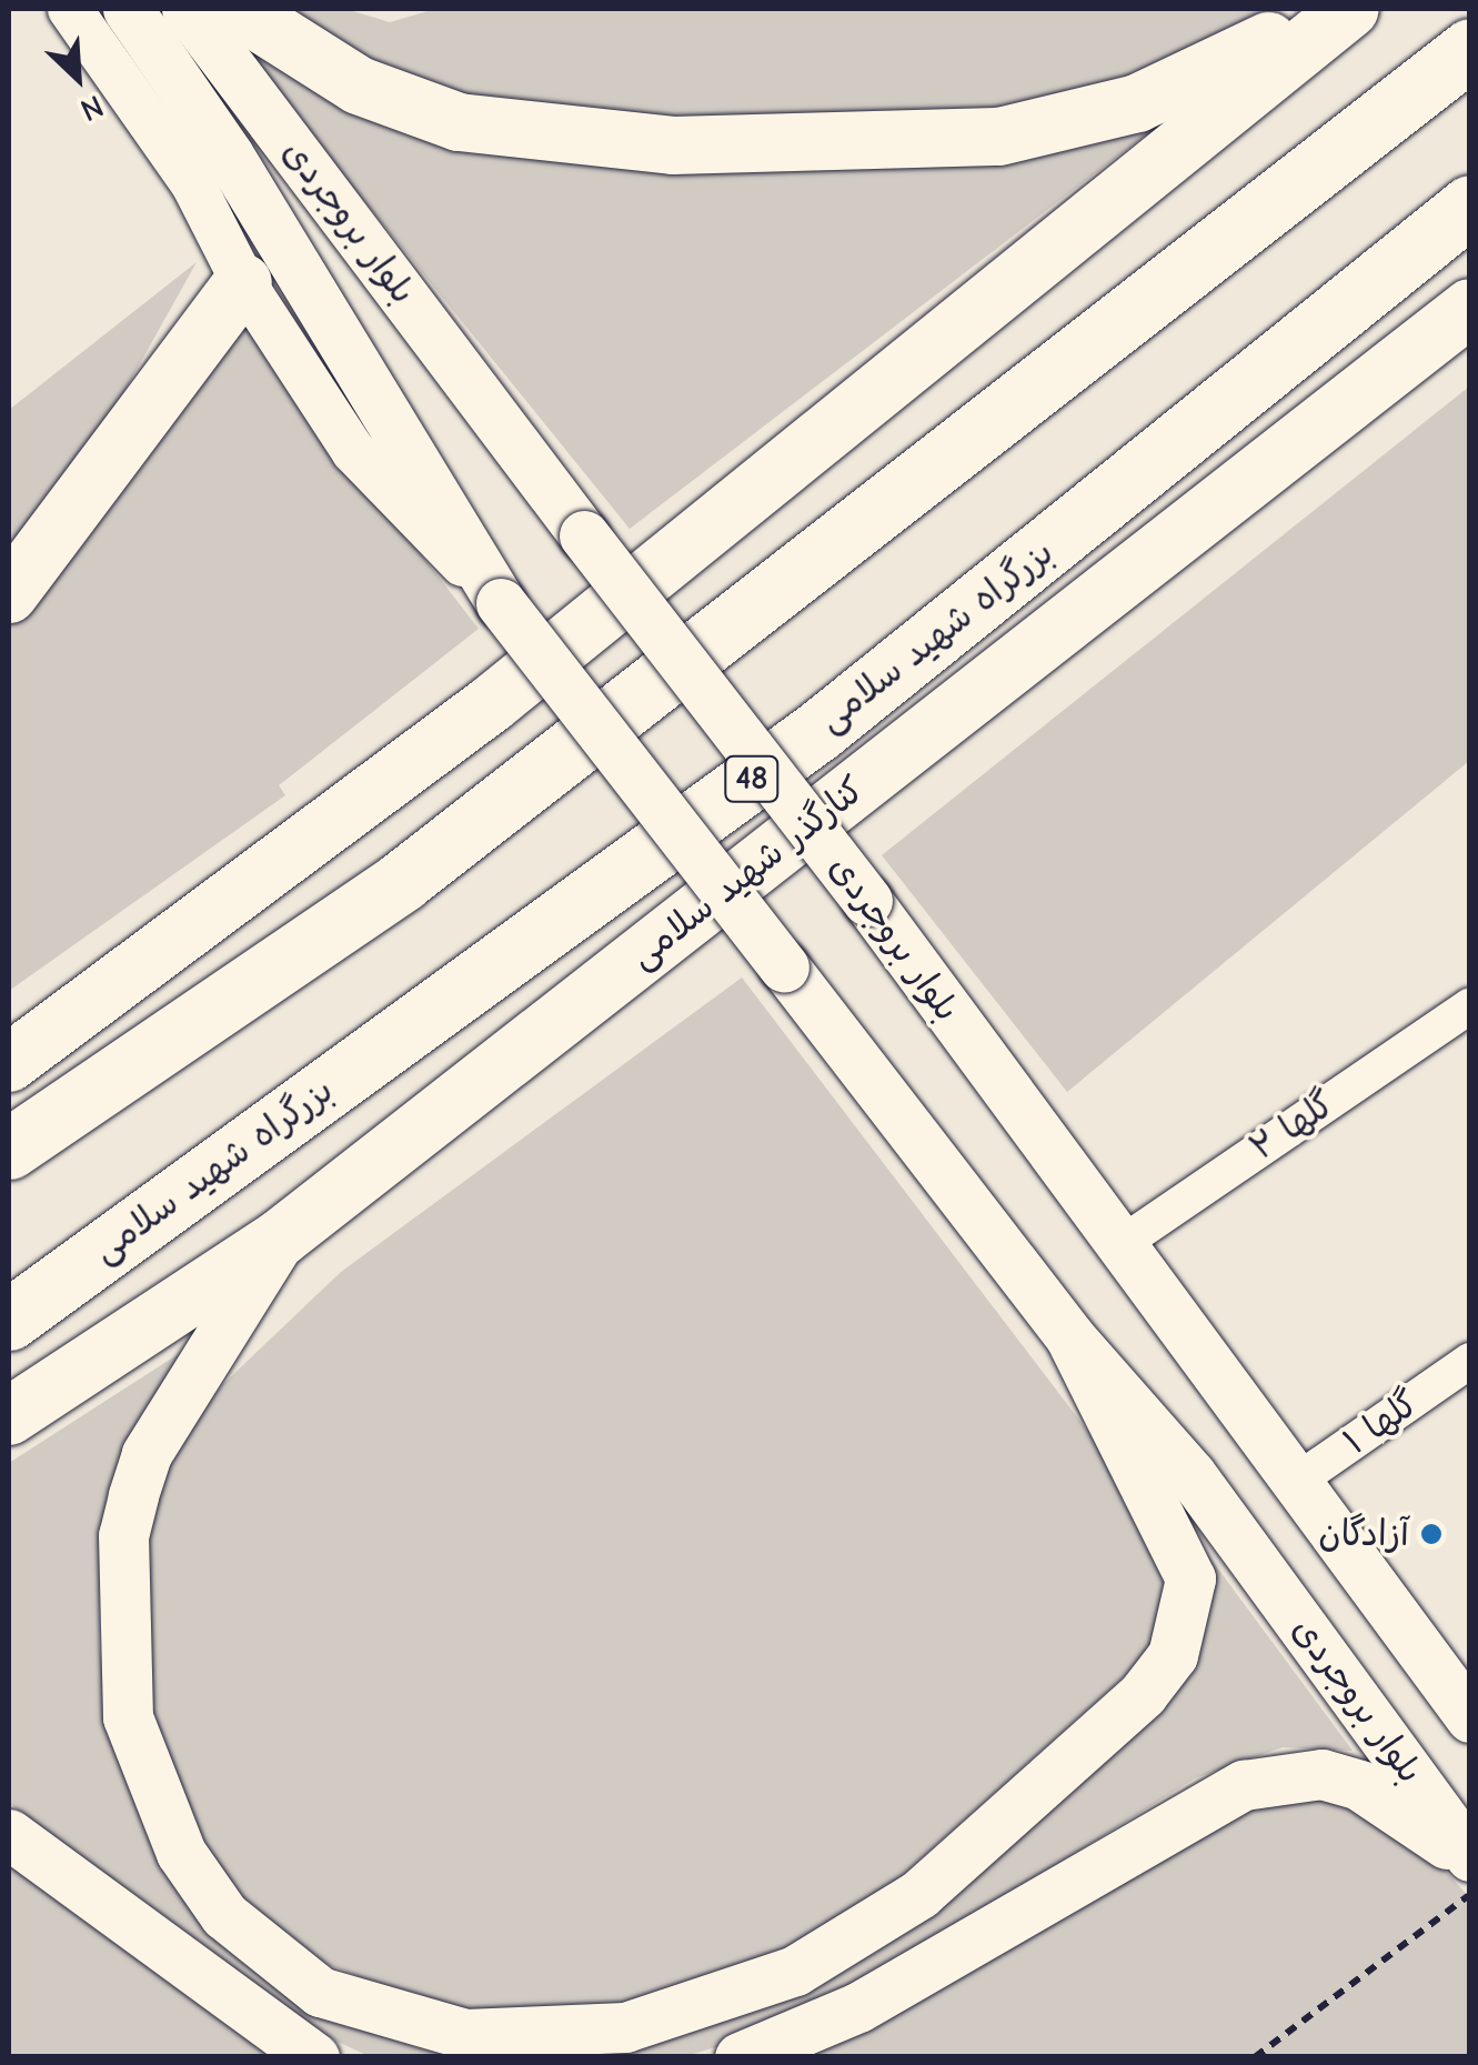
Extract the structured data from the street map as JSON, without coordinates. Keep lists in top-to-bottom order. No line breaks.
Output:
{"streets":{"highway":["بزرگراه شهید سلامی","48"],"main road":["بلوار بروجردی","کنارگذر شهید سلامی"],"street":["گلها ۲","گلها ۱"]},"crossings":[["بلوار بروجردی","گلها ۲"],["بلوار بروجردی","گلها ۱"]],"places":["آزادگان"],"north":"bottom right"}
